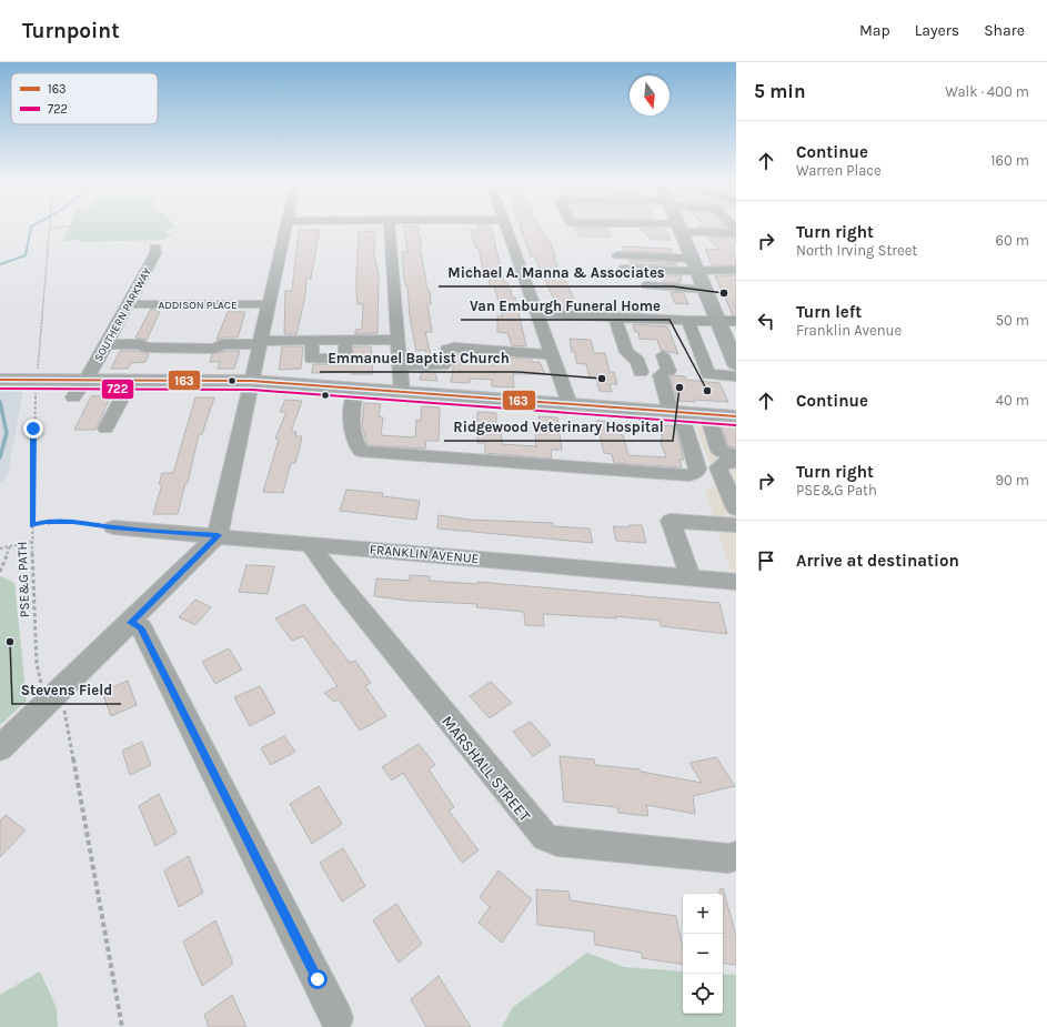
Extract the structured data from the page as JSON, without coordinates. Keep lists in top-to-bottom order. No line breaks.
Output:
{"streets":{"street":["ADDISON PLACE","SOUTHERN PARKWAY","FRANKLIN AVENUE","MARSHALL STREET"],"path":["PSE&G PATH"]},"crossings":[["ADDISON PLACE","SOUTHERN PARKWAY"],["FRANKLIN AVENUE","MARSHALL STREET"]],"places":["Michael A. Manna & Associates","Emmanuel Baptist Church","Ridgewood Veterinary Hospital","Van Emburgh Funeral Home","Stevens Field"],"lines":["transit line 163","transit line 722"],"legend":["163","722"],"north":"bottom","page":{"header":"Turnpoint","nav":["Map","Layers","Share"],"heading":["5 min","Walk · 400 m"],"list":[["Continue","Warren Place","160 m"],["Turn right","North Irving Street","60 m"],["Turn left","Franklin Avenue","50 m"],["Continue","40 m"],["Turn right","PSE&G Path","90 m"],"Arrive at destination"],"map_buttons":["+","−"]}}
